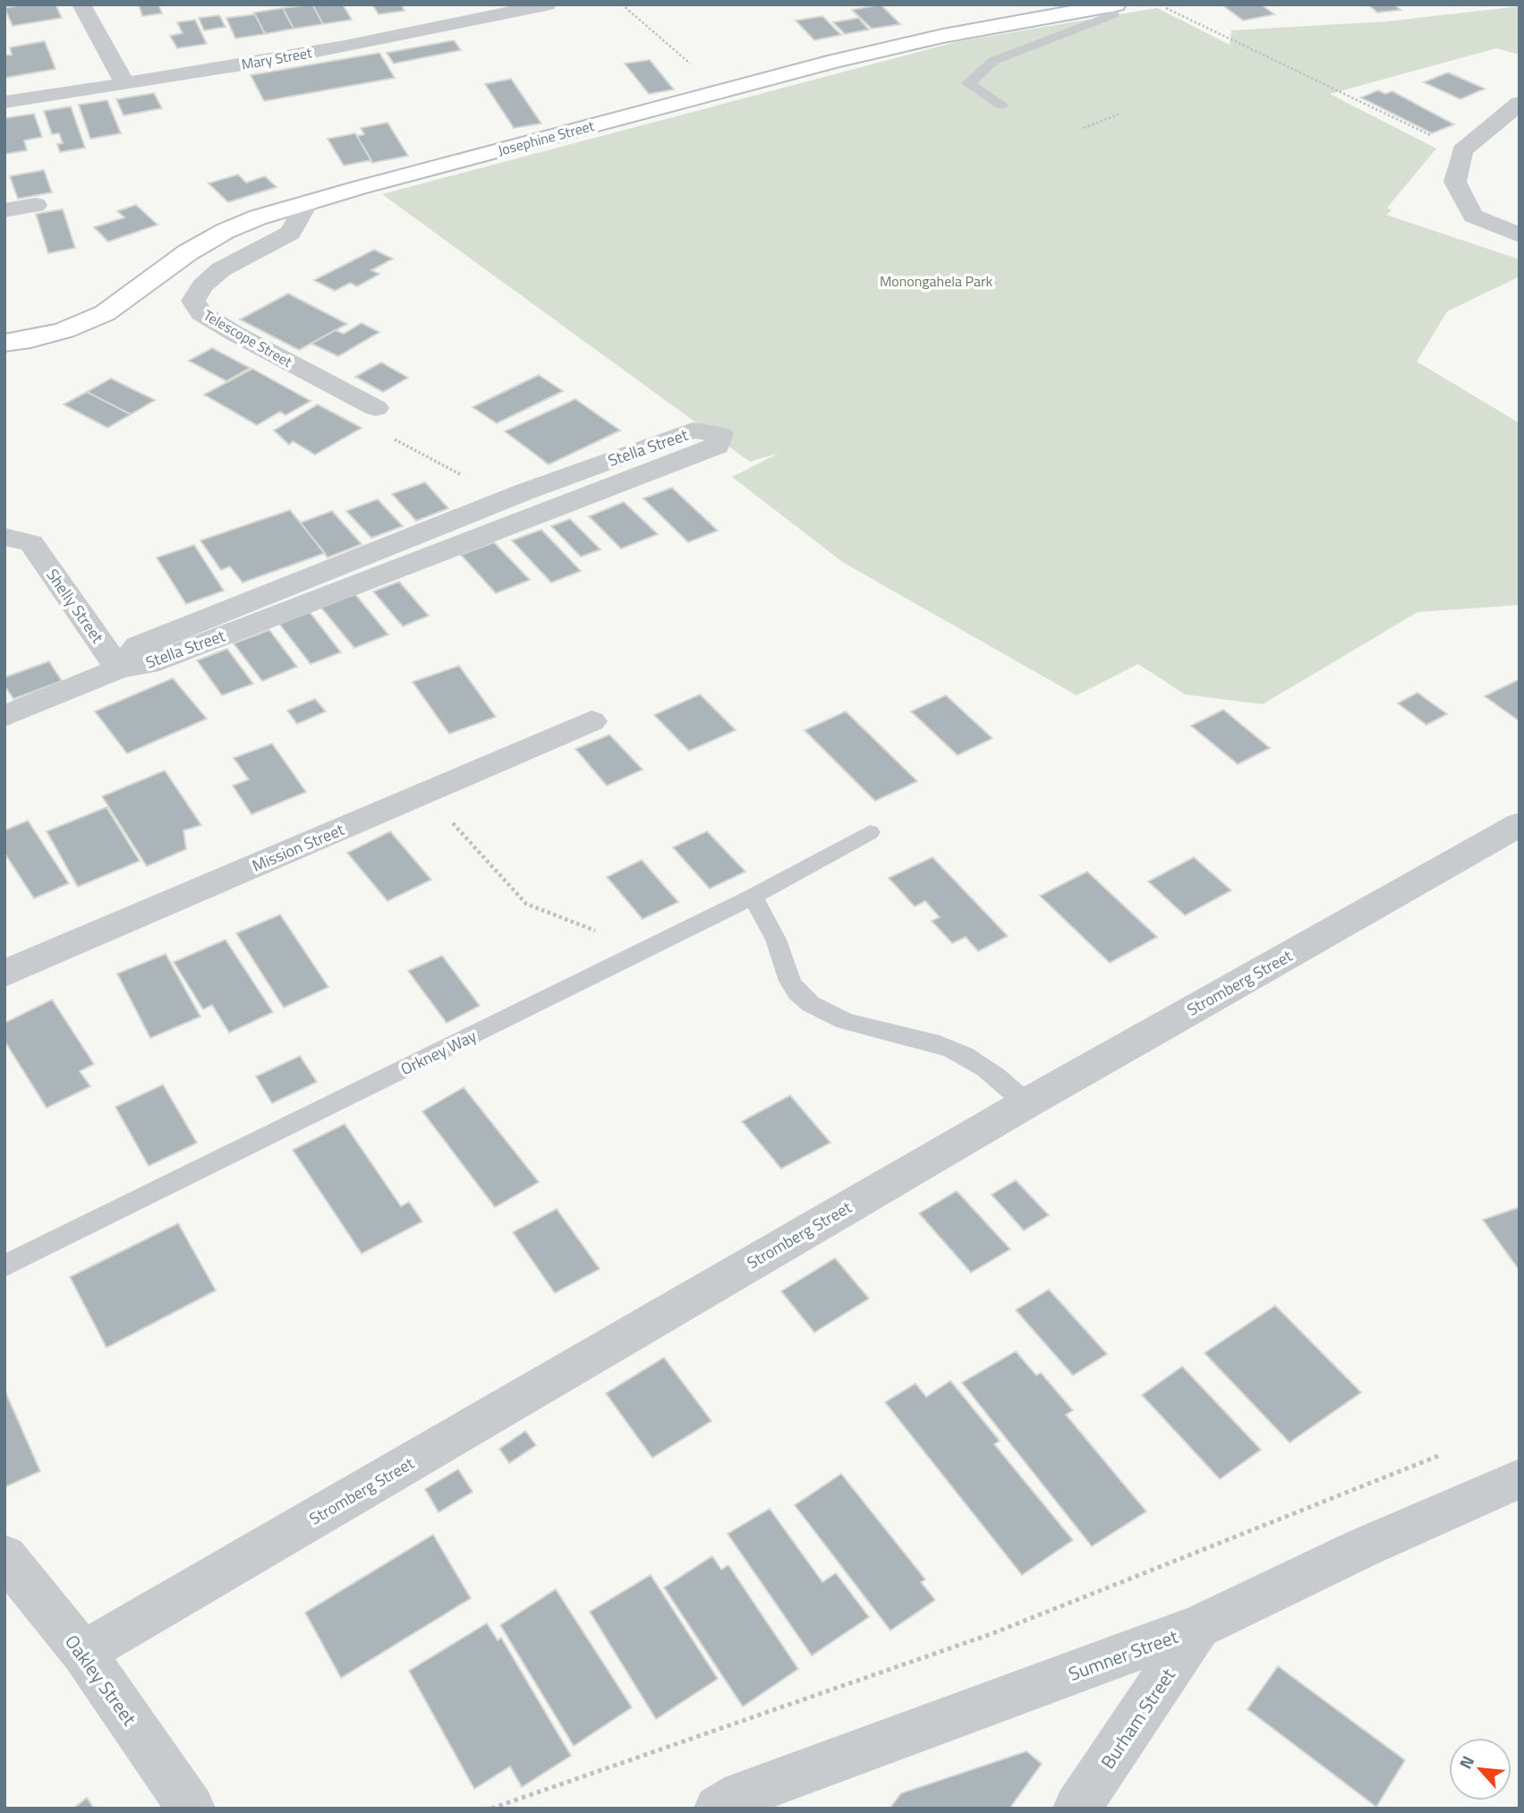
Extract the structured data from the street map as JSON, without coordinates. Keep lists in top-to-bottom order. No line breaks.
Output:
{"streets":{"street":["Mary Street","Josephine Street","Telescope Street","Stella Street","Shelly Street","Mission Street","Stromberg Street","Sumner Street","Oakley Street","Burham Street"],"lane":["Orkney Way"]},"crossings":[["Josephine Street","Telescope Street"],["Stella Street","Shelly Street"],["Stromberg Street","Oakley Street"],["Sumner Street","Burham Street"]],"parks":["Monongahela Park"],"north":"top left"}
